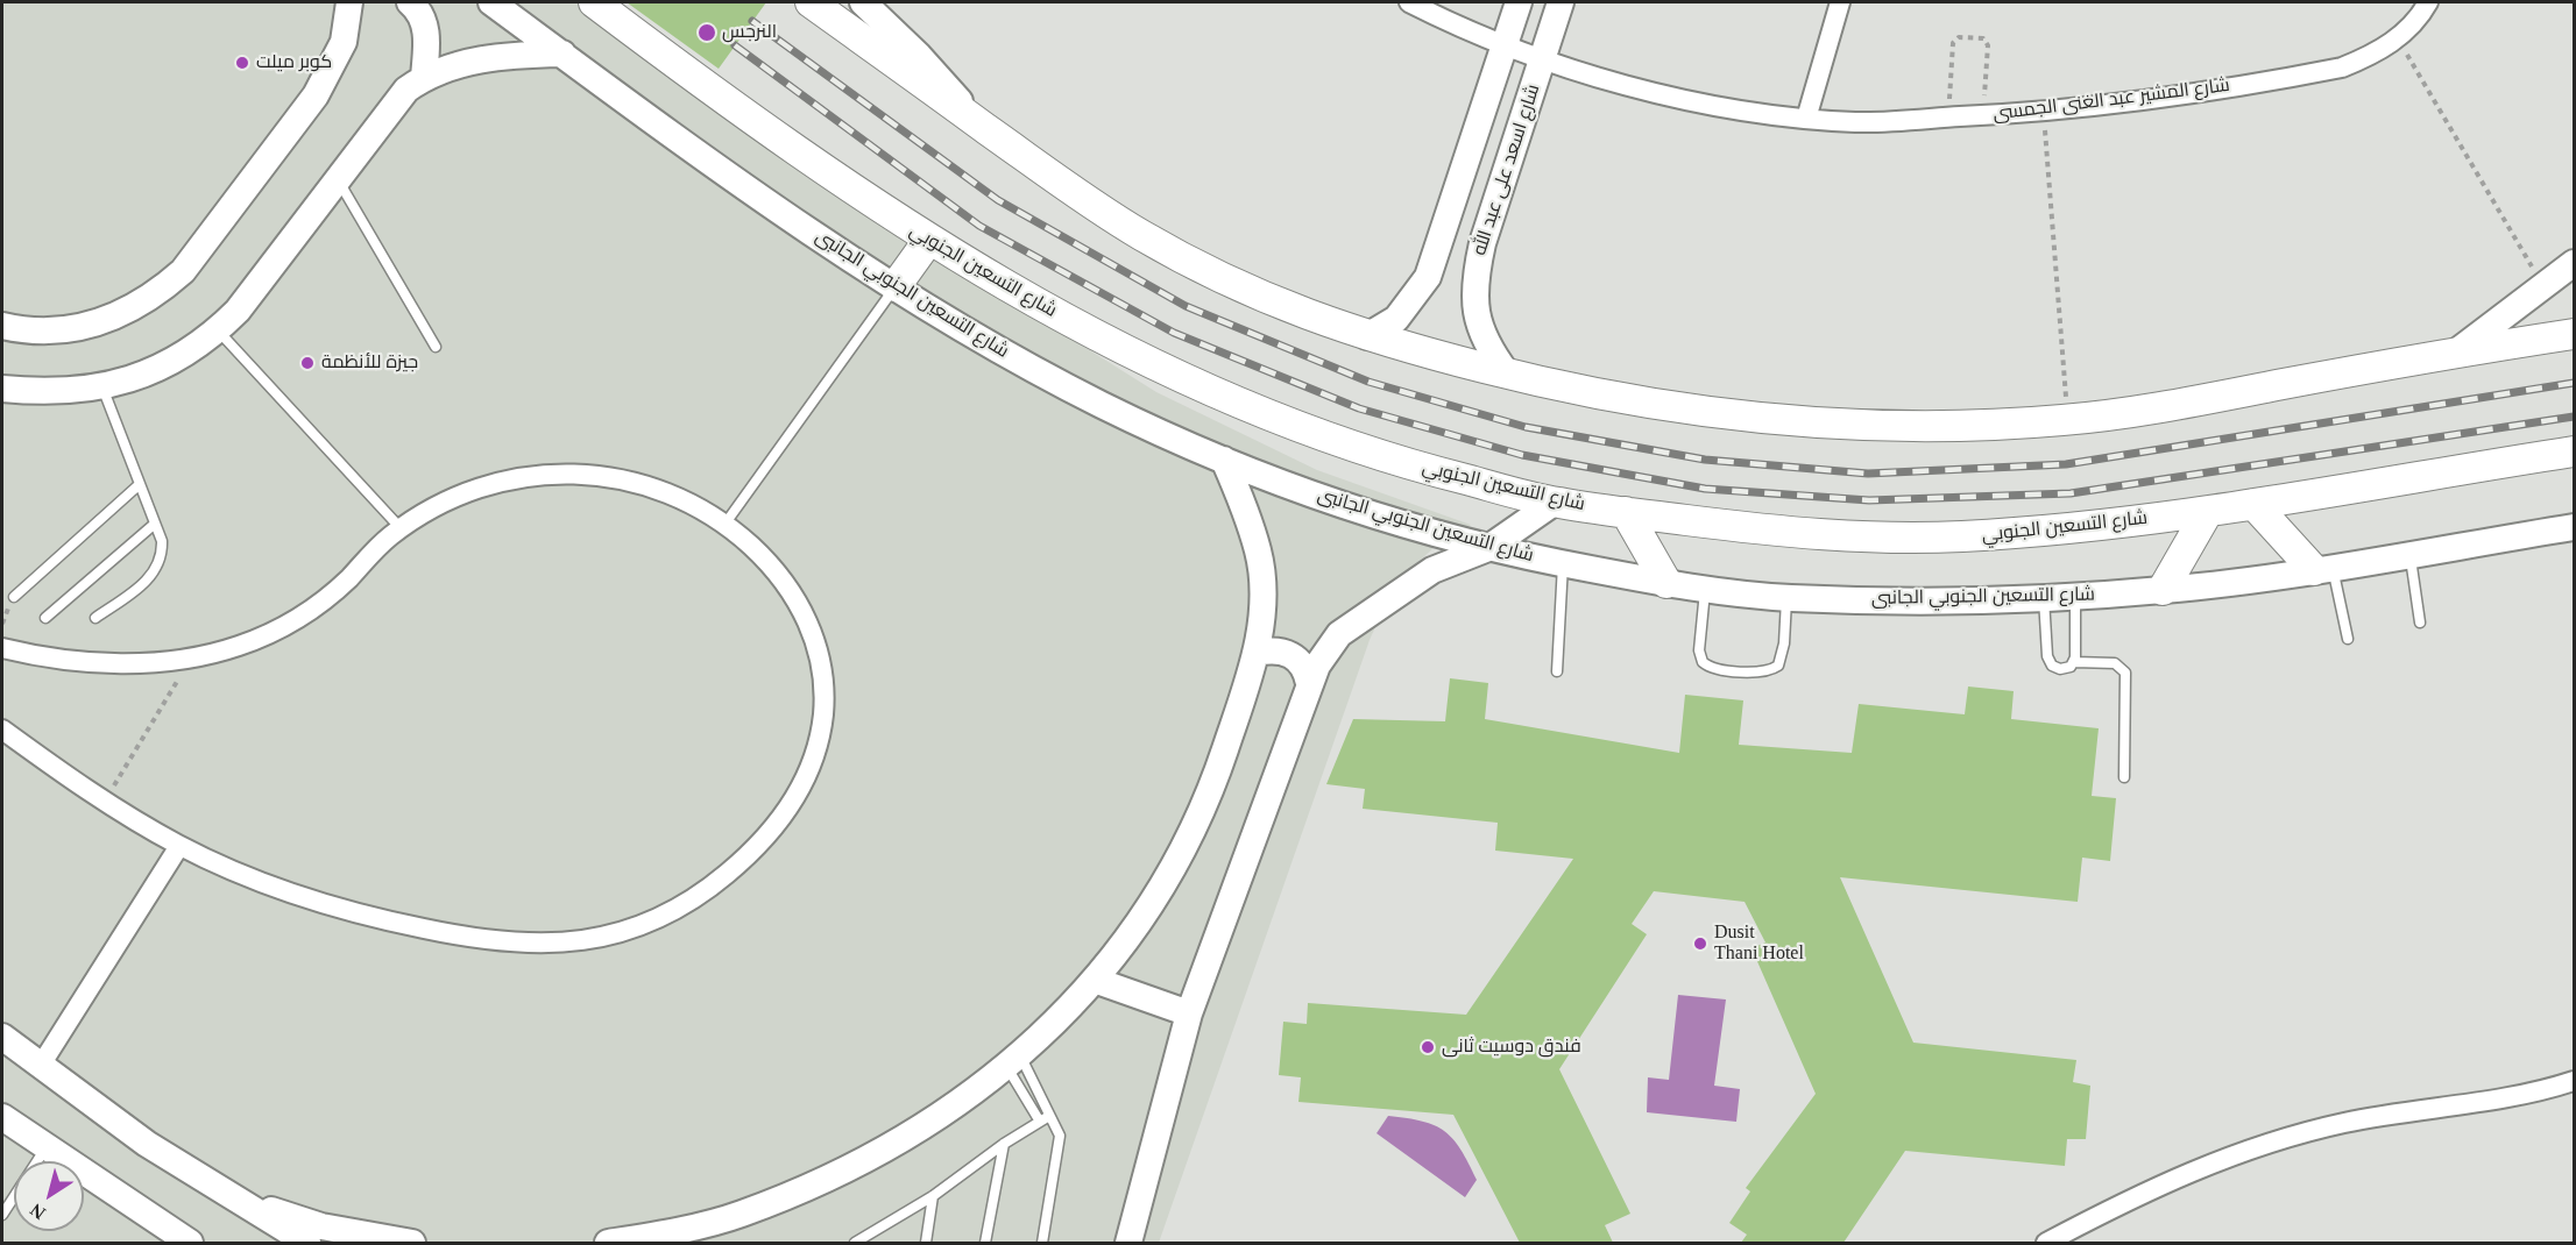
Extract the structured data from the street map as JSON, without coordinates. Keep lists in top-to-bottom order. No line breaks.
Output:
{"streets":{"main road":["شارع التسعين الجنوبي"],"street":["شارع المشير عبد الغنى الجمسى","شارع اسعد على عبد الله","شارع التسعين الجنوبي الجانبى"]},"crossings":[["شارع المشير عبد الغنى الجمسى","شارع اسعد على عبد الله"]],"places":["النرجس","كوبر ميلت","جيزة للأنظمة","Dusit Thani Hotel","فندق دوسيت ثانى"],"north":"bottom left"}
